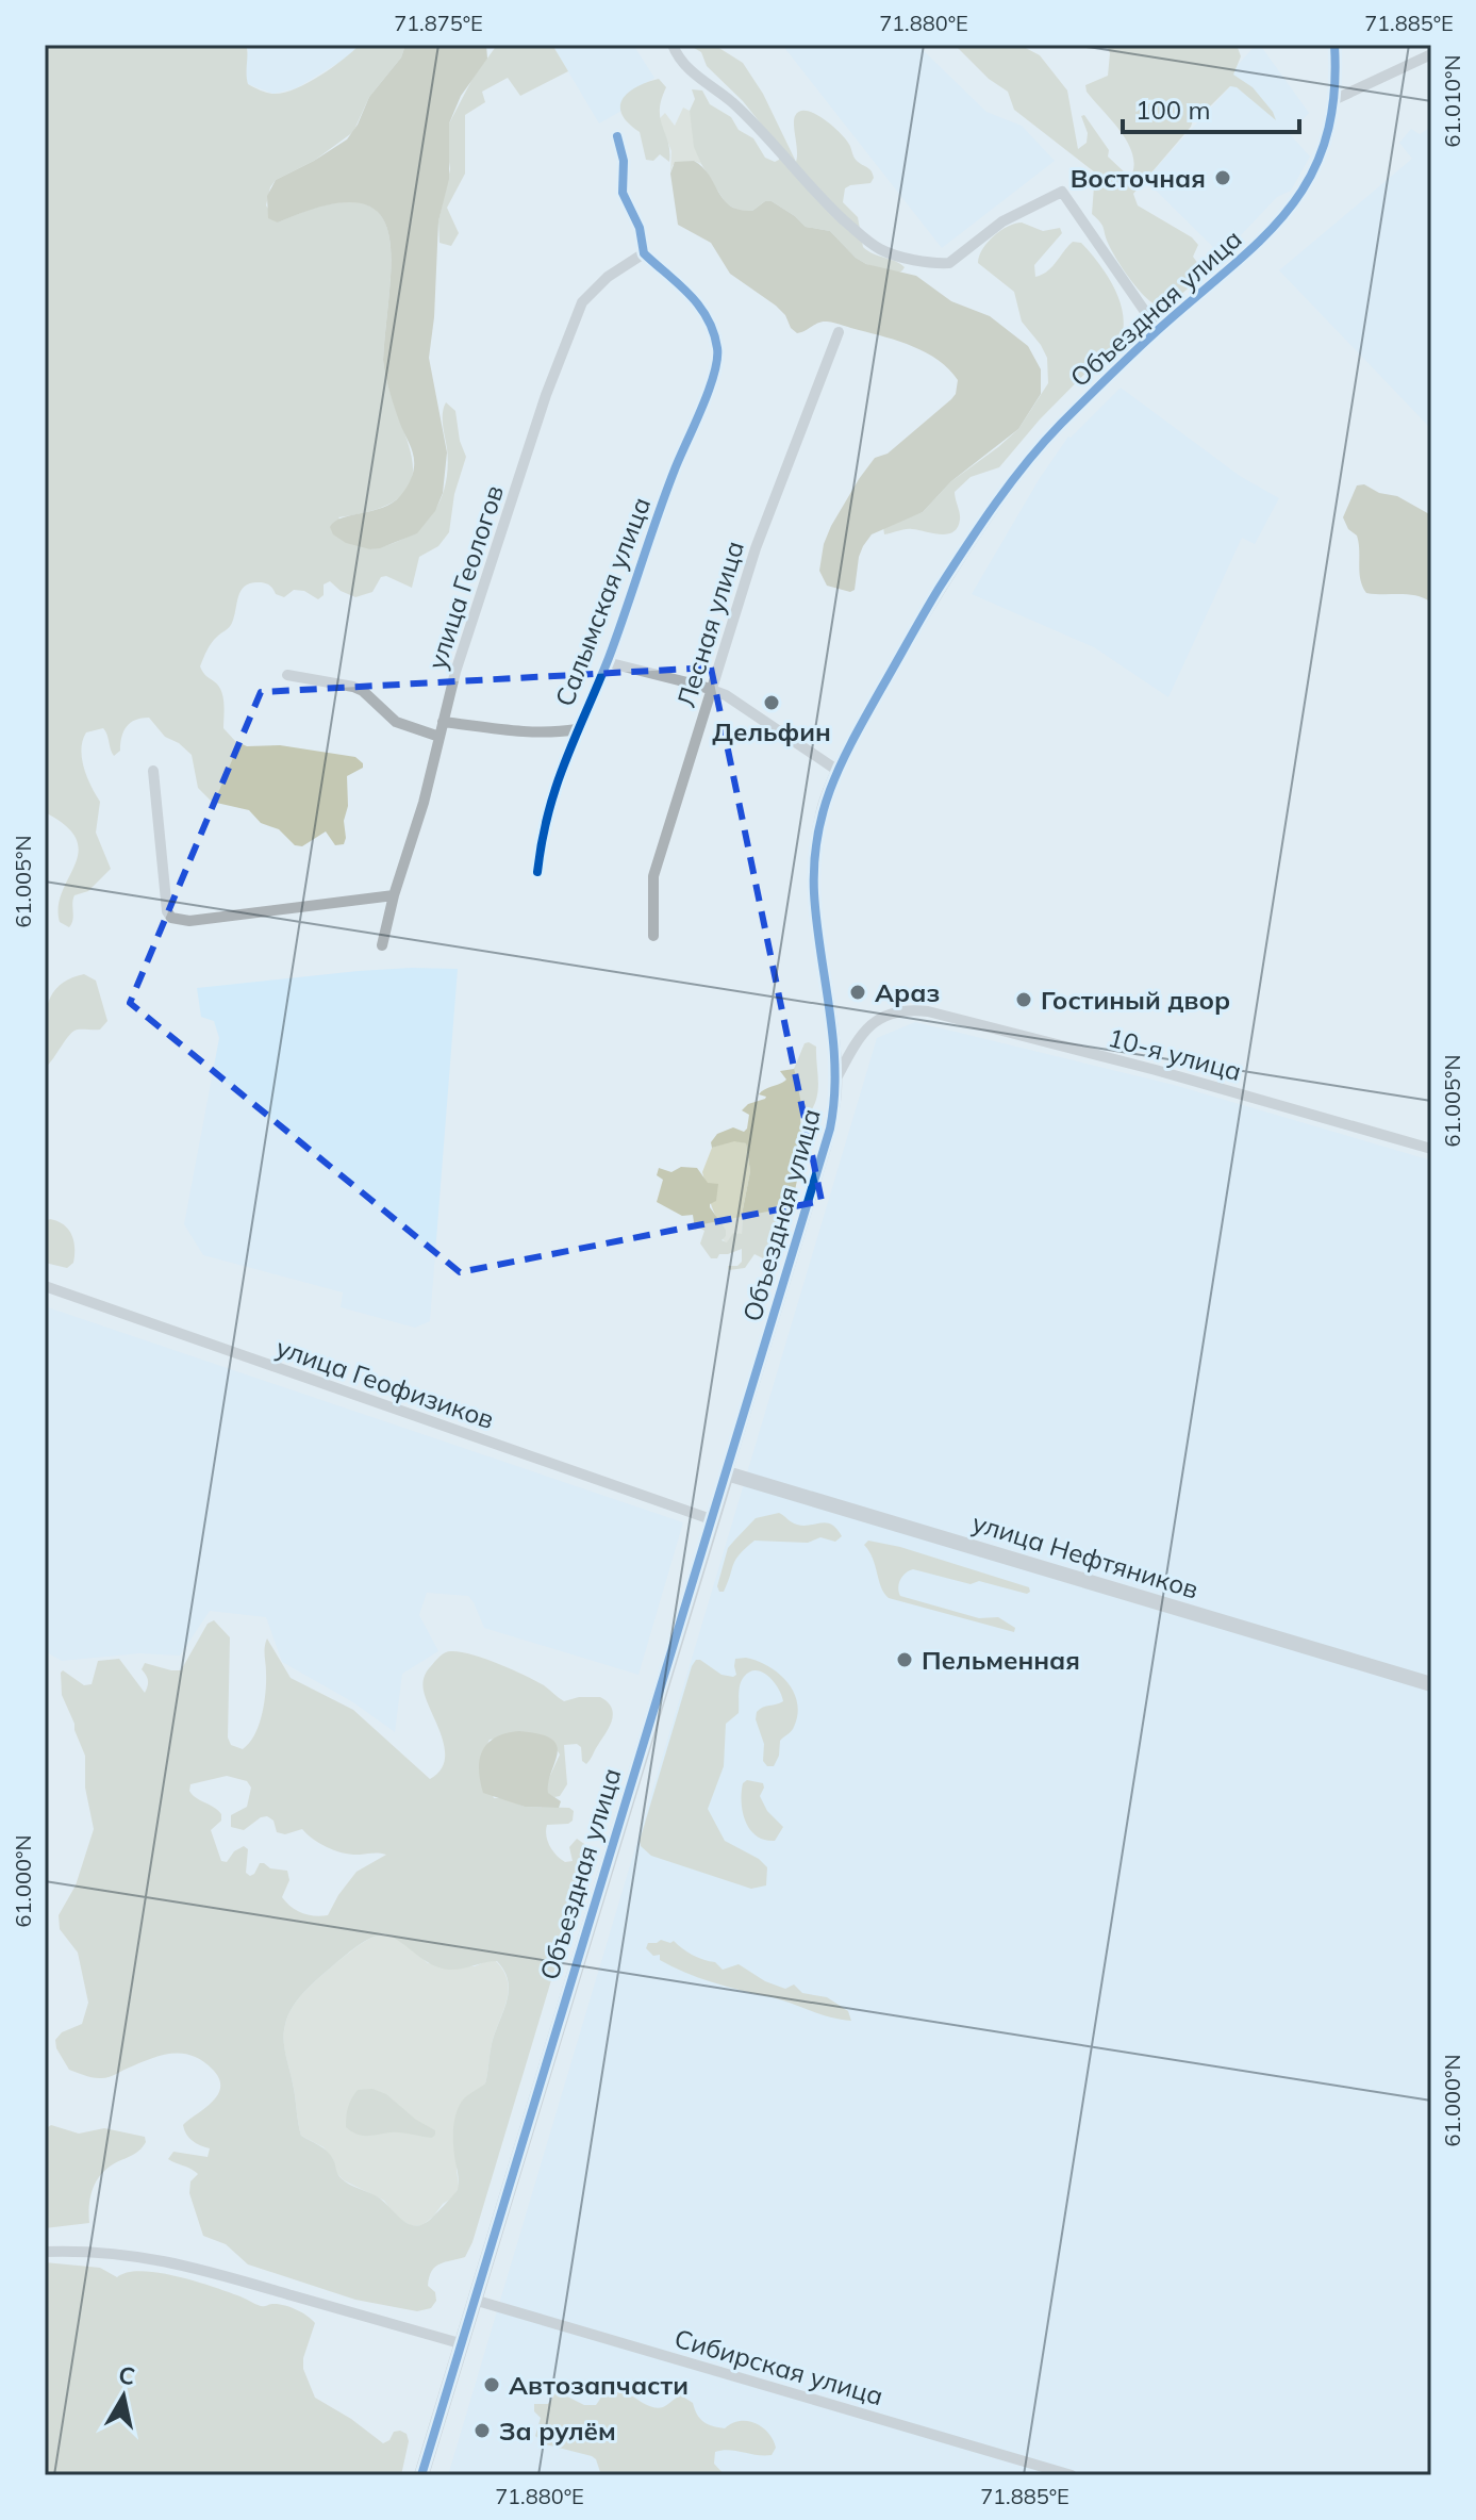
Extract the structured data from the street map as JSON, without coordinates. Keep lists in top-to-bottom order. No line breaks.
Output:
{"streets":{"street":["Объездная улица","улица Геологов","Салымская улица","Лесная улица","10-я улица","улица Геофизиков","улица Нефтяников","Сибирская улица"]},"crossings":[["Объездная улица","10-я улица"],["Объездная улица","улица Геофизиков"],["Объездная улица","улица Нефтяников"],["Объездная улица","Сибирская улица"],["улица Геологов","Салымская улица"]],"places":["Восточная","Дельфин","Араз","Гостиный двор","Пельменная","Автозапчасти","За рулём"],"scale_bar":"100 m","north":"top","coordinates":["71.875°E","71.880°E","71.885°E","61.010°N","61.005°N","61.000°N"]}
